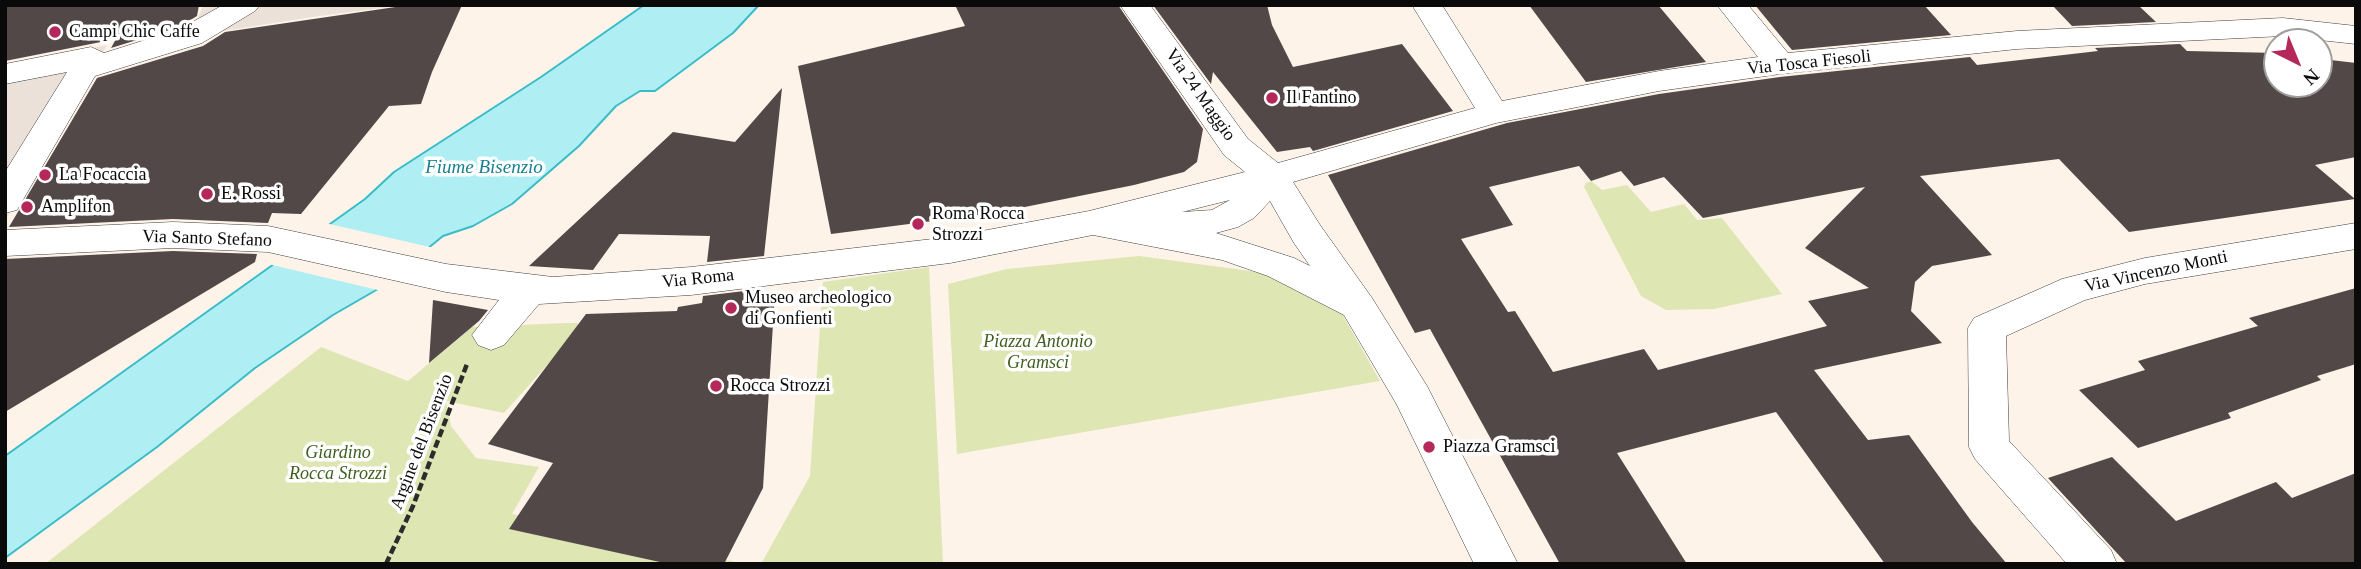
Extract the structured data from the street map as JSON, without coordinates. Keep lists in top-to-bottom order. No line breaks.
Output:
{"streets":{"street":["Via Tosca Fiesoli","Via 24 Maggio","Via Santo Stefano","Via Vincenzo Monti","Via Roma"],"path":["Argine del Bisenzio"]},"crossings":[["Via Tosca Fiesoli","Via 24 Maggio"],["Via Santo Stefano","Via Roma"]],"water":["Fiume Bisenzio"],"parks":["Piazza Antonio Gramsci","Giardino Rocca Strozzi"],"places":["Campi Chic Caffe","Il Fantino","La Focaccia","E. Rossi","Amplifon","Roma Rocca Strozzi","Museo archeologico di Gonfienti","Rocca Strozzi","Piazza Gramsci"],"north":"bottom right"}
